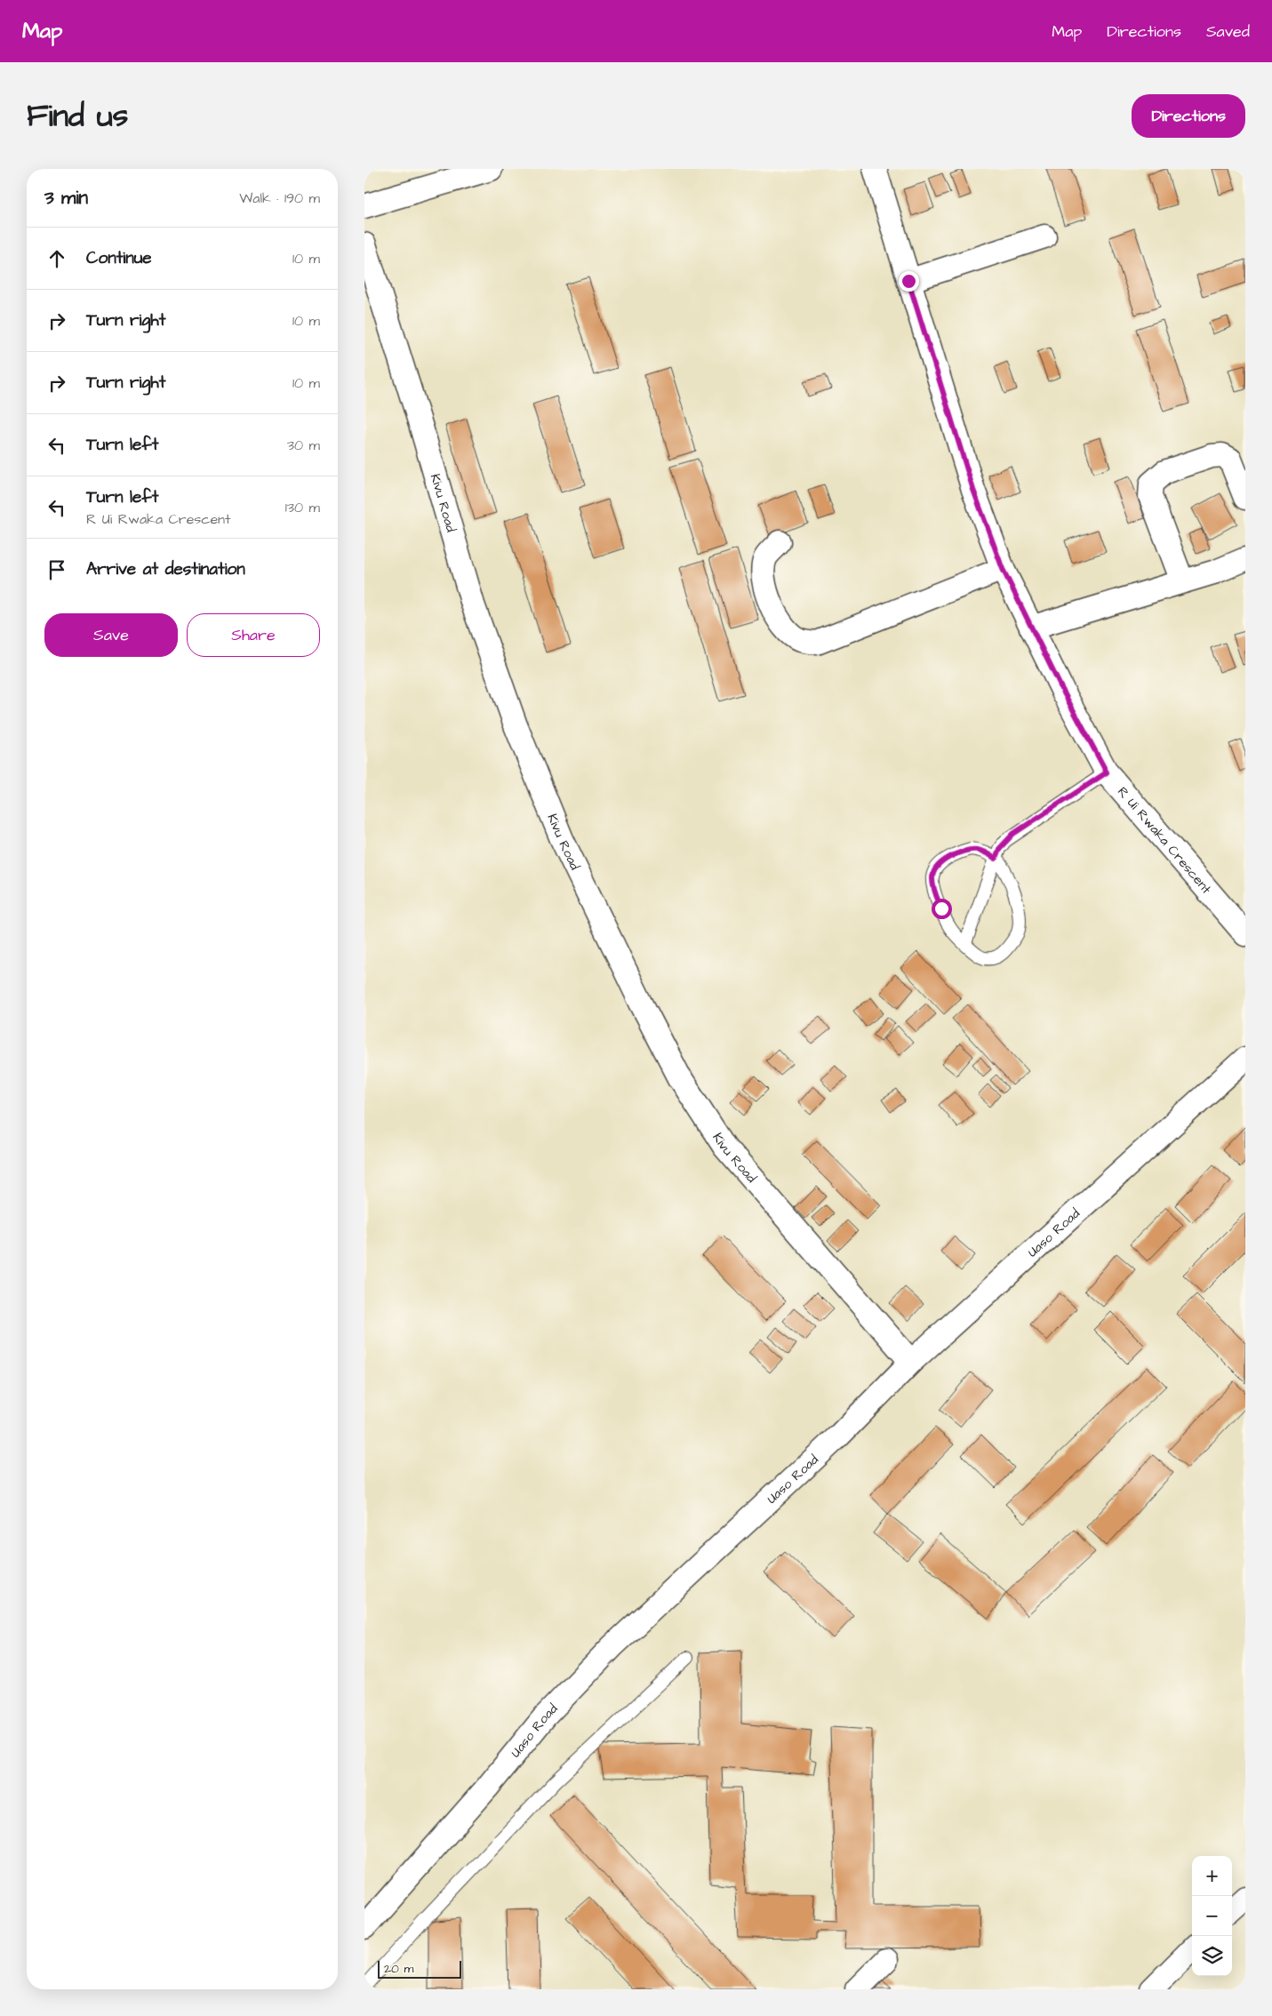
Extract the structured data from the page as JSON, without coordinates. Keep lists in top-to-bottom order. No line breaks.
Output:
{"streets":{"street":["Kivu Road","R Ui Rwaka Crescent","Uaso Road"]},"crossings":[["Kivu Road","Uaso Road"]],"scale_bar":"20 m","page":{"header":"Map","nav":["Map","Directions","Saved"],"title":"Find us","buttons":["Directions",["Save","Share"]],"heading":["3 min","Walk · 190 m"],"list":[["Continue","10 m"],["Turn right","10 m"],["Turn right","10 m"],["Turn left","30 m"],["Turn left","R Ui Rwaka Crescent","130 m"],"Arrive at destination"],"map_buttons":["+","−"],"scale":"20 m"}}
